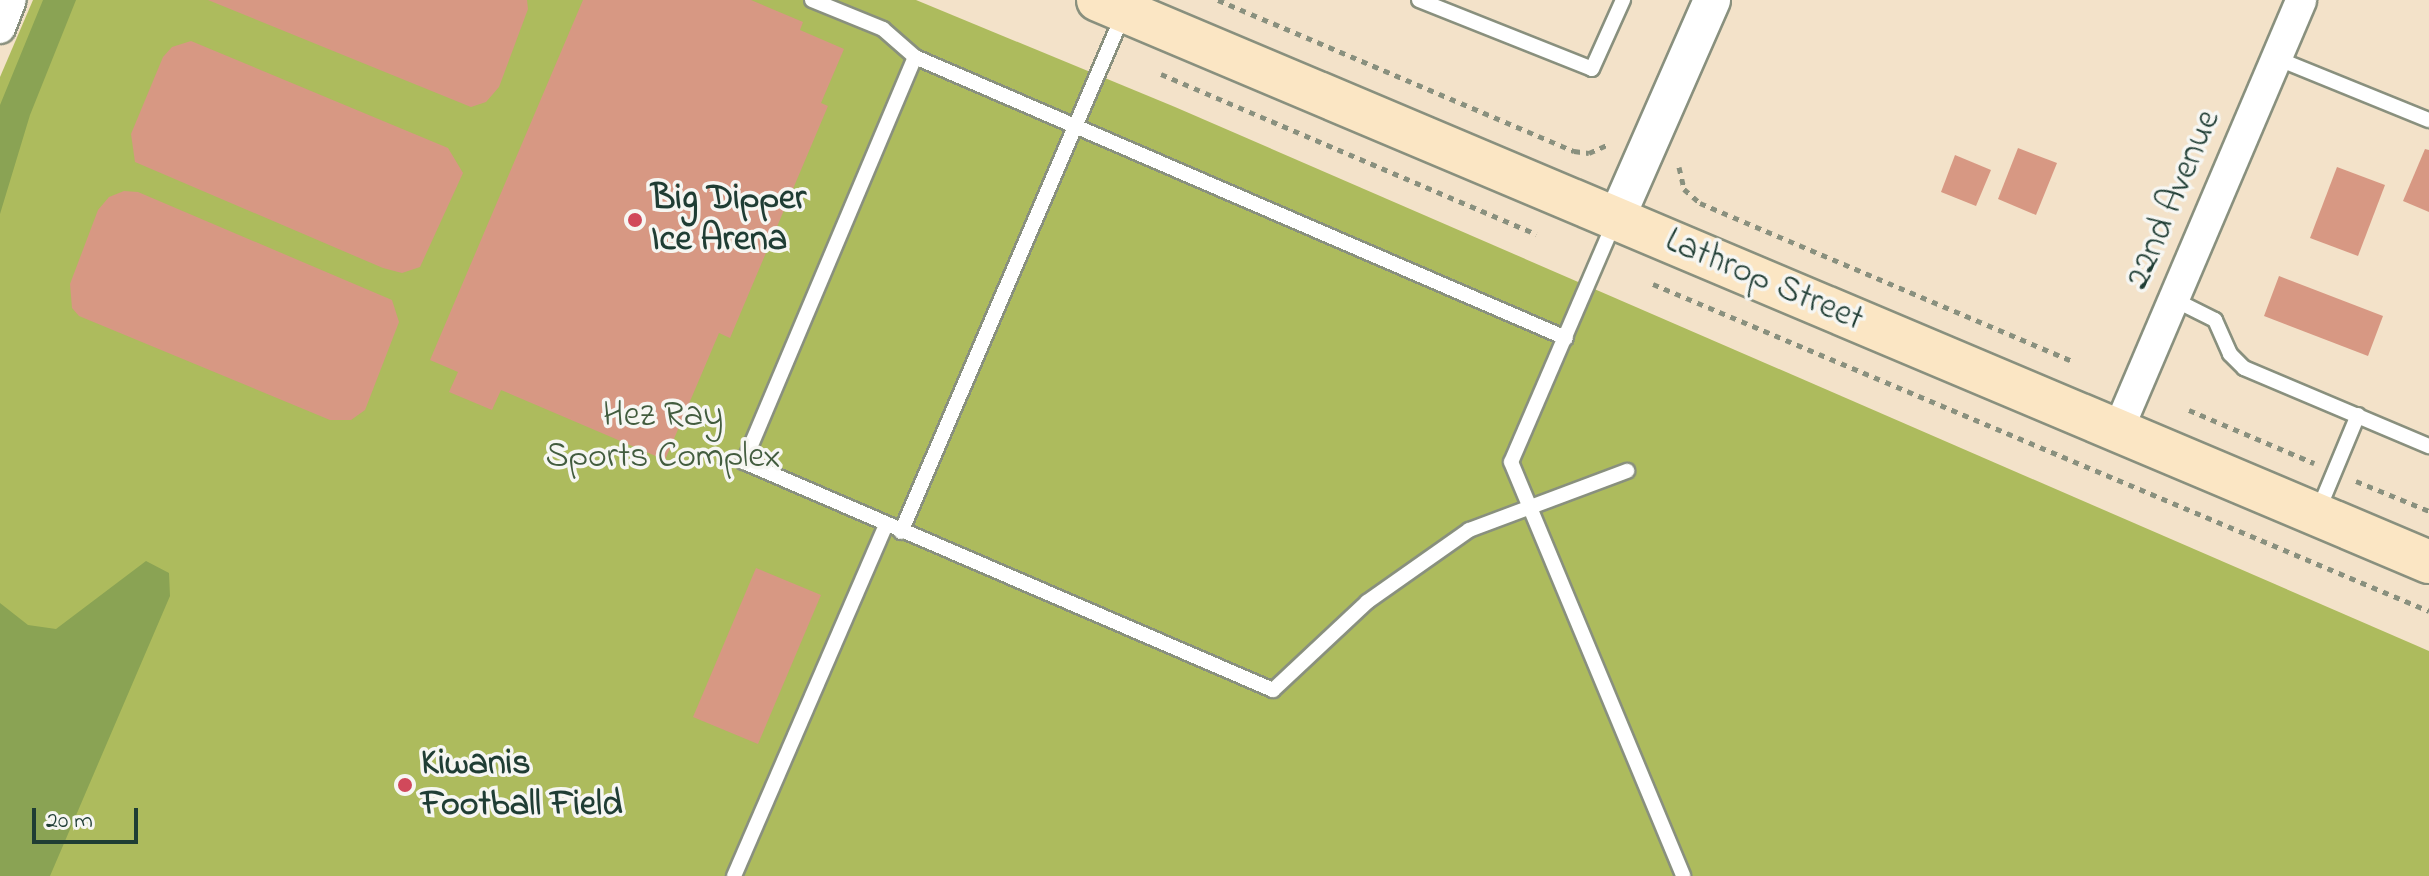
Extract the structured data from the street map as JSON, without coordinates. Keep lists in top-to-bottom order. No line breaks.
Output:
{"streets":{"main road":["Lathrop Street"],"street":["22nd Avenue"]},"crossings":[["22nd Avenue","Lathrop Street"]],"parks":["Hez Ray Sports Complex"],"places":["Big Dipper Ice Arena","Kiwanis Football Field"],"scale_bar":"20 m"}
